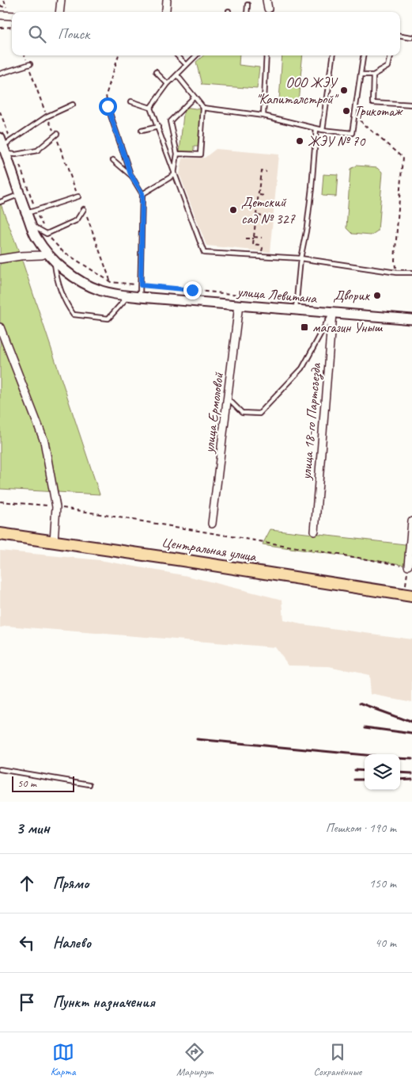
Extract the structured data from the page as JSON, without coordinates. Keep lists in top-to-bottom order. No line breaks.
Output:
{"streets":{"main road":["Центральная улица"],"street":["улица Левитана","улица Ермоловой","улица 18-го Партсъезда"]},"crossings":[["улица Левитана","улица Ермоловой"],["улица Левитана","улица 18-го Партсъезда"]],"places":{"other":["ООО ЖЭУ \"Капиталстрой\"","Трикотаж","ЖЭУ № 70","Детский сад № 327","Дворик"],"transit":["магазин Уныш"]},"scale_bar":"50 m","page":{"search":"Поиск","scale":"50 m","heading":["3 мин","Пешком · 190 m"],"list":[["Прямо","150 m"],["Налево","40 m"],"Пункт назначения"],"nav":["Карта","Маршрут","Сохранённые"]}}
